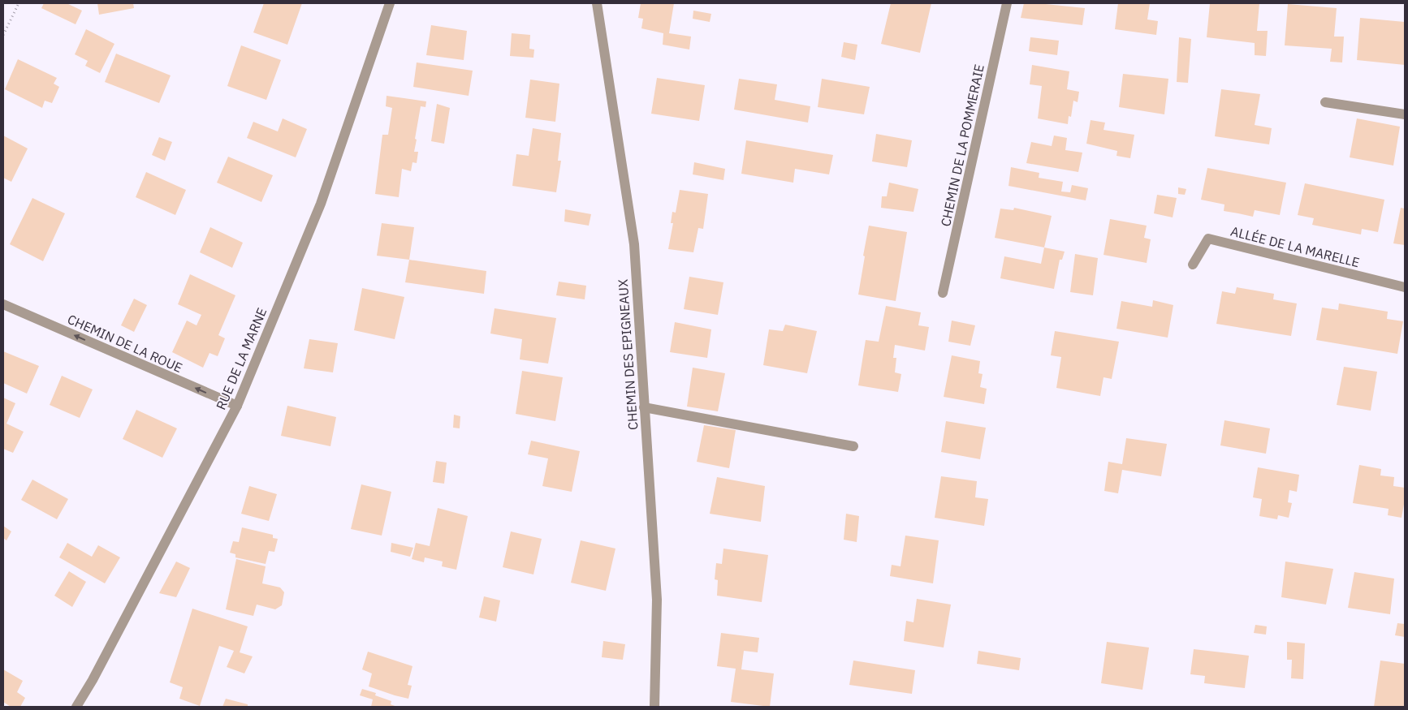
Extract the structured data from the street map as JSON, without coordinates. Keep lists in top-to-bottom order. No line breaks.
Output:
{"streets":{"street":["CHEMIN DE LA POMMERAIE","ALLÉE DE LA MARELLE","CHEMIN DE LA ROUE","CHEMIN DES EPIGNEAUX","RUE DE LA MARNE"]},"crossings":[["CHEMIN DE LA ROUE","RUE DE LA MARNE"]],"one_way":["CHEMIN DE LA ROUE"]}
